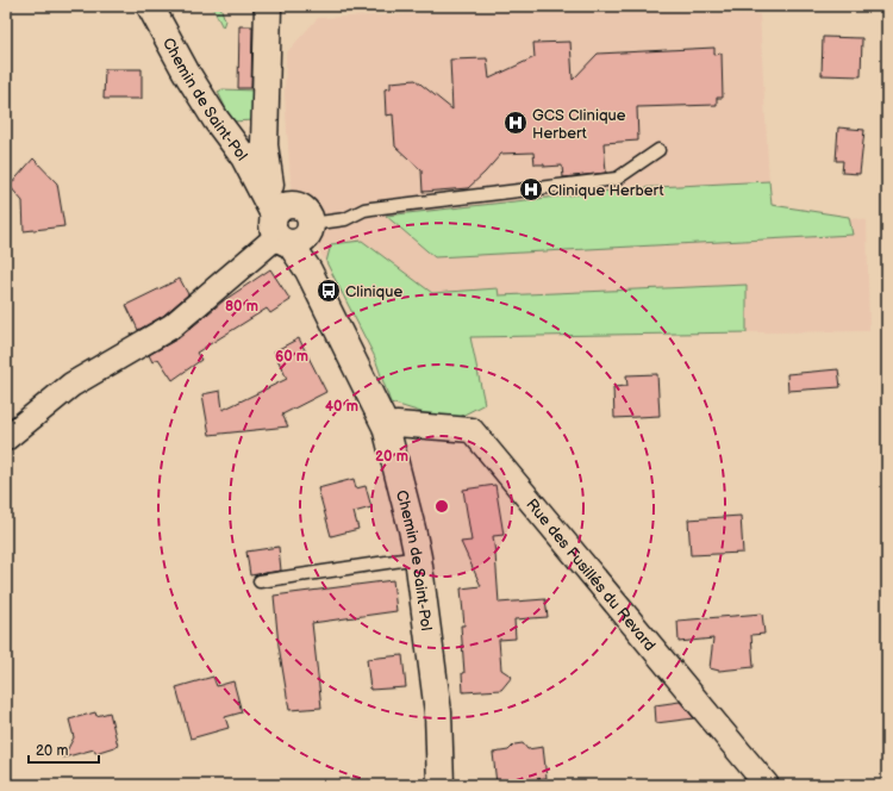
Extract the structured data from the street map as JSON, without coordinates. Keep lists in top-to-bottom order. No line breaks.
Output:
{"streets":{"main road":["Chemin de Saint-Pol"],"street":["Rue des Fusillés du Revard"]},"crossings":[["Chemin de Saint-Pol","Rue des Fusillés du Revard"]],"places":{"hospital":["GCS Clinique Herbert","Clinique Herbert"],"bus stop":["Clinique"]},"scale_bar":"20 m","rings":["80 m","60 m","40 m","20 m"]}
